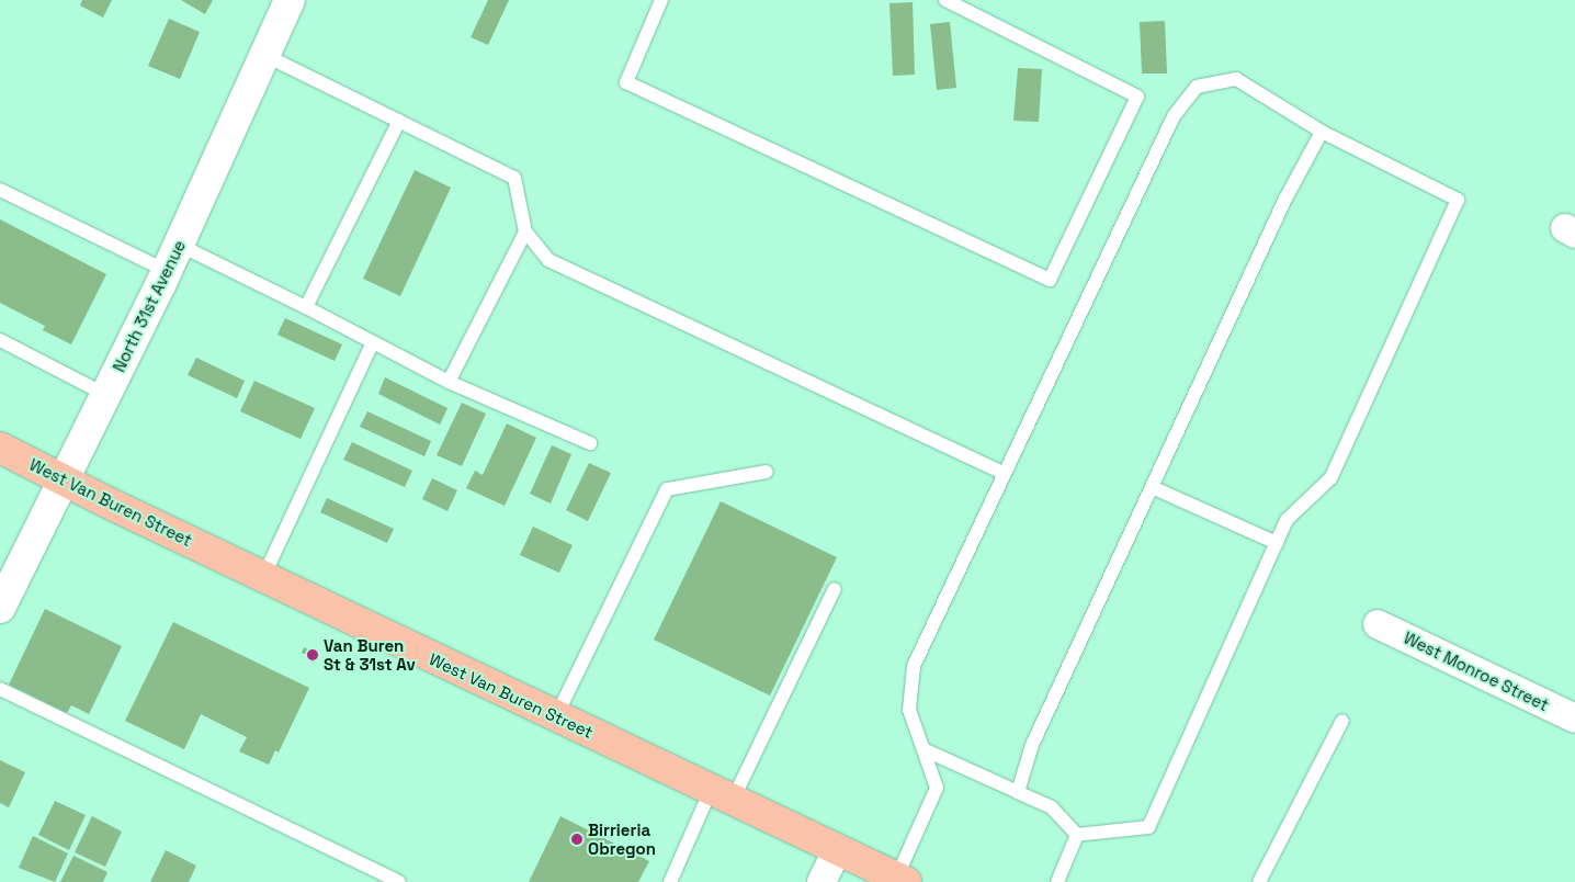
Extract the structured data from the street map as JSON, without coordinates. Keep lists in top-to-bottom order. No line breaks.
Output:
{"streets":{"main road":["West Van Buren Street"],"street":["North 31st Avenue","West Monroe Street"]},"crossings":[["North 31st Avenue","West Van Buren Street"]],"places":["Van Buren St & 31st Av","Birrieria Obregon"]}
